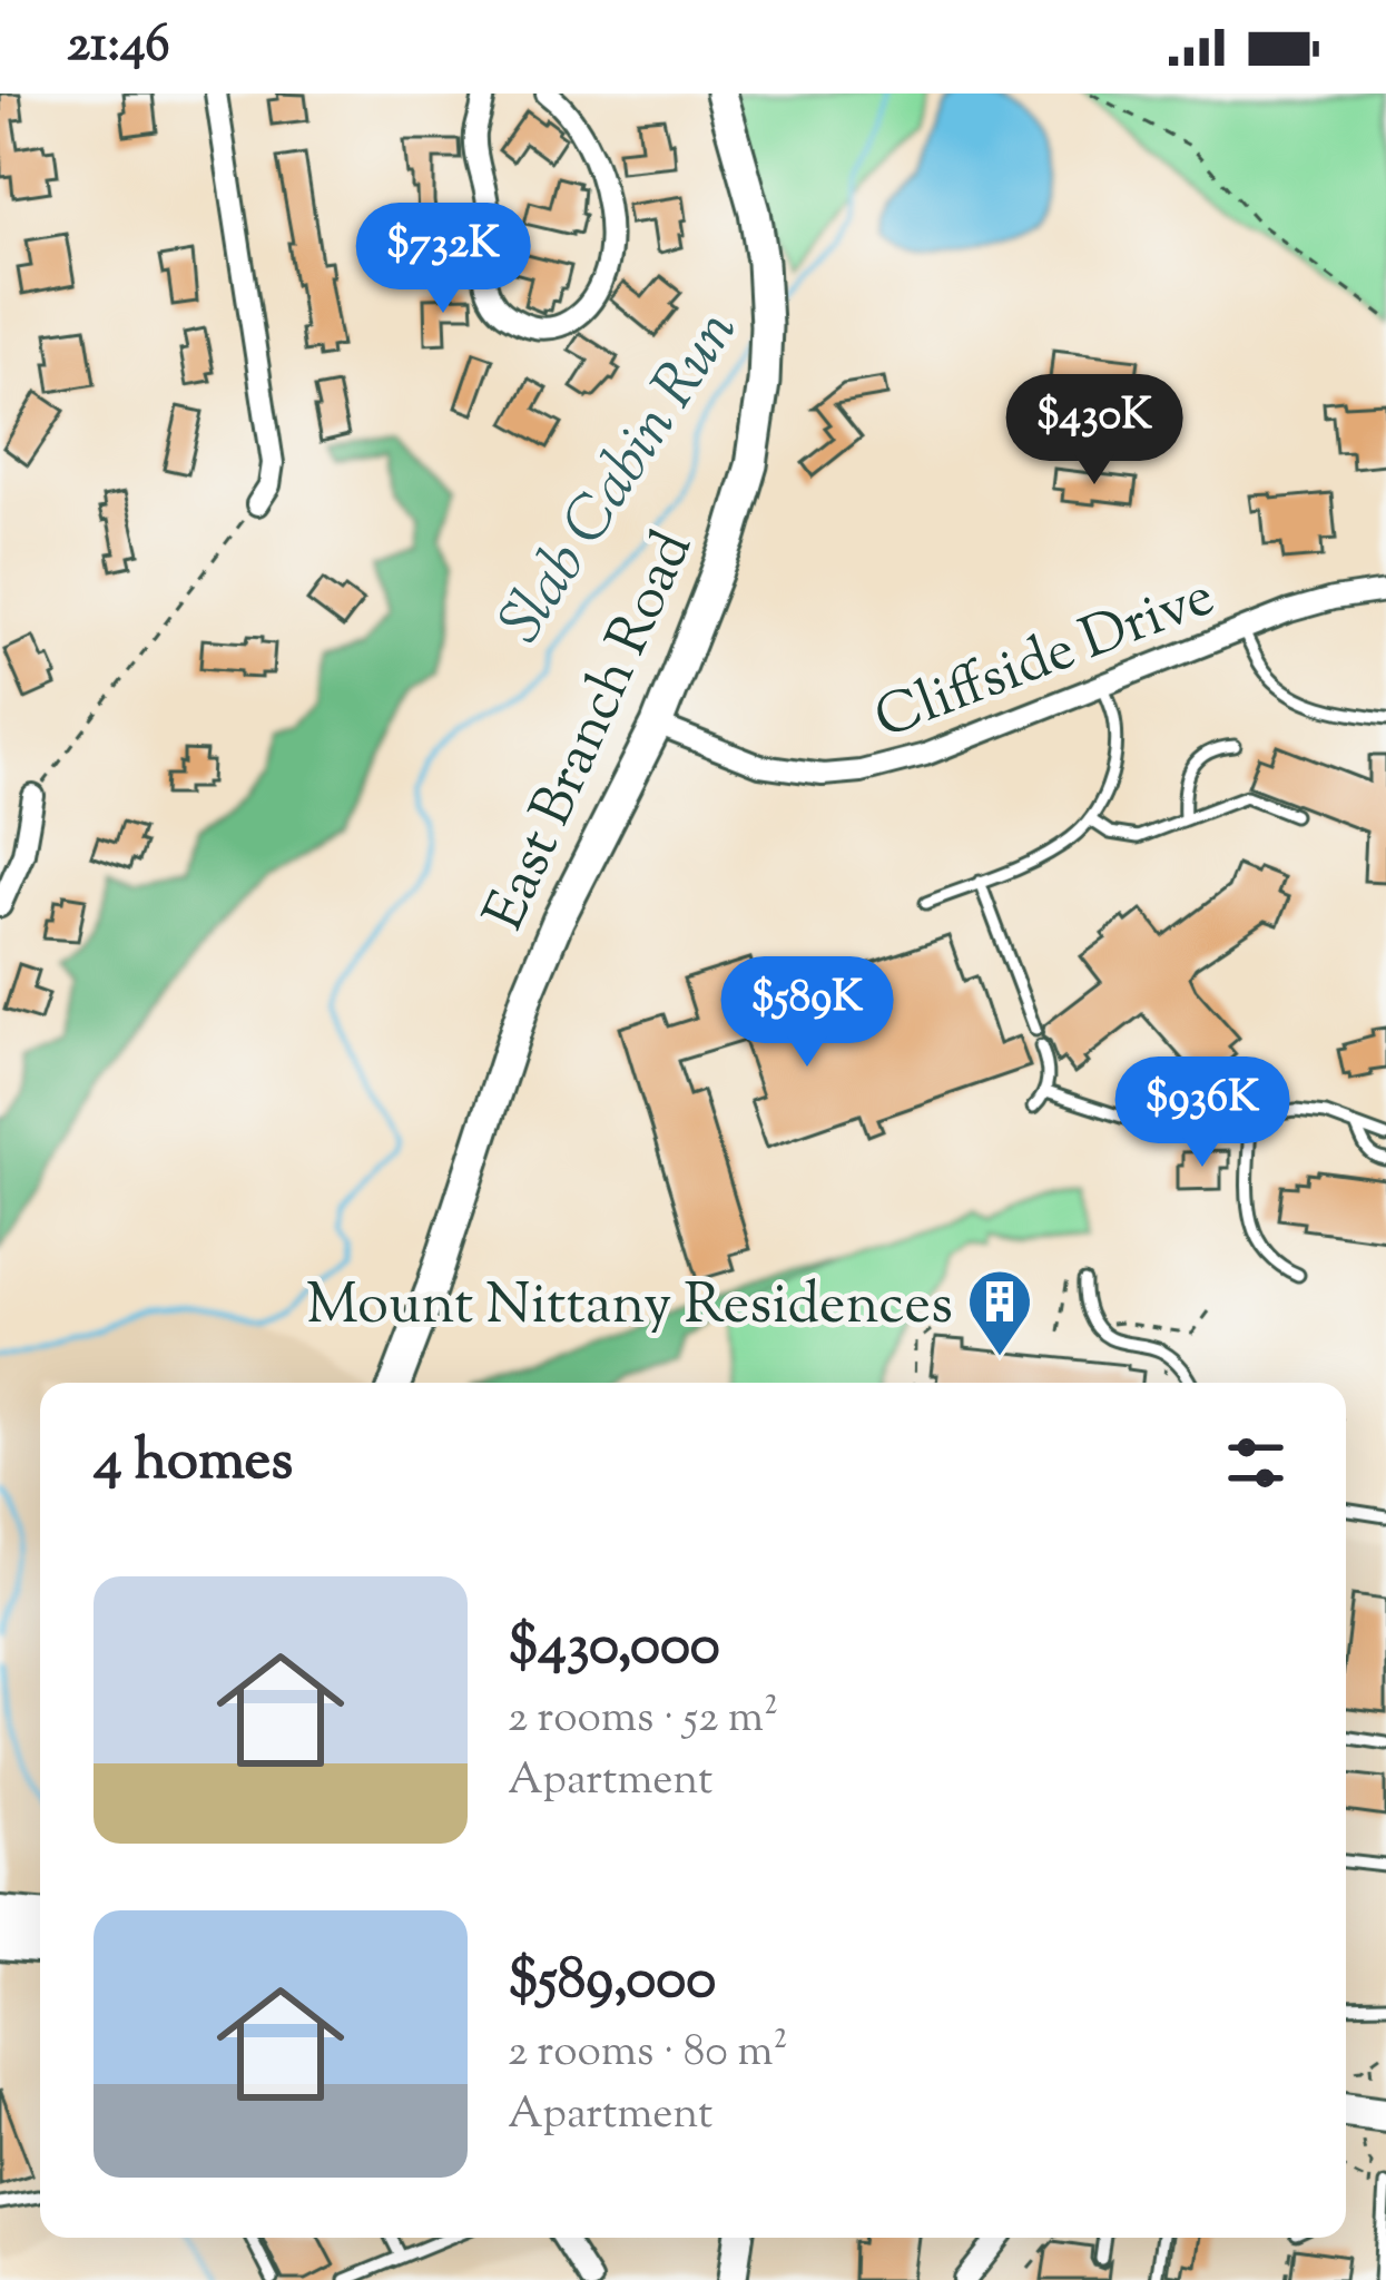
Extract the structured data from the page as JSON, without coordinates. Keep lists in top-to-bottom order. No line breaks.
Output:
{"streets":{"main road":["East Branch Road"],"street":["Cliffside Drive"]},"crossings":[["Cliffside Drive","East Branch Road"]],"water":["Slab Cabin Run"],"places":{"building":["Mount Nittany Residences"]},"page":{"status":"21:46","price":["$732K","$430K","$589K","$936K"],"heading":"4 homes","list":[{"name":"$430,000","note":"2 rooms · 52 m² · Apartment"},{"name":"$589,000","note":"2 rooms · 80 m² · Apartment"}]}}
